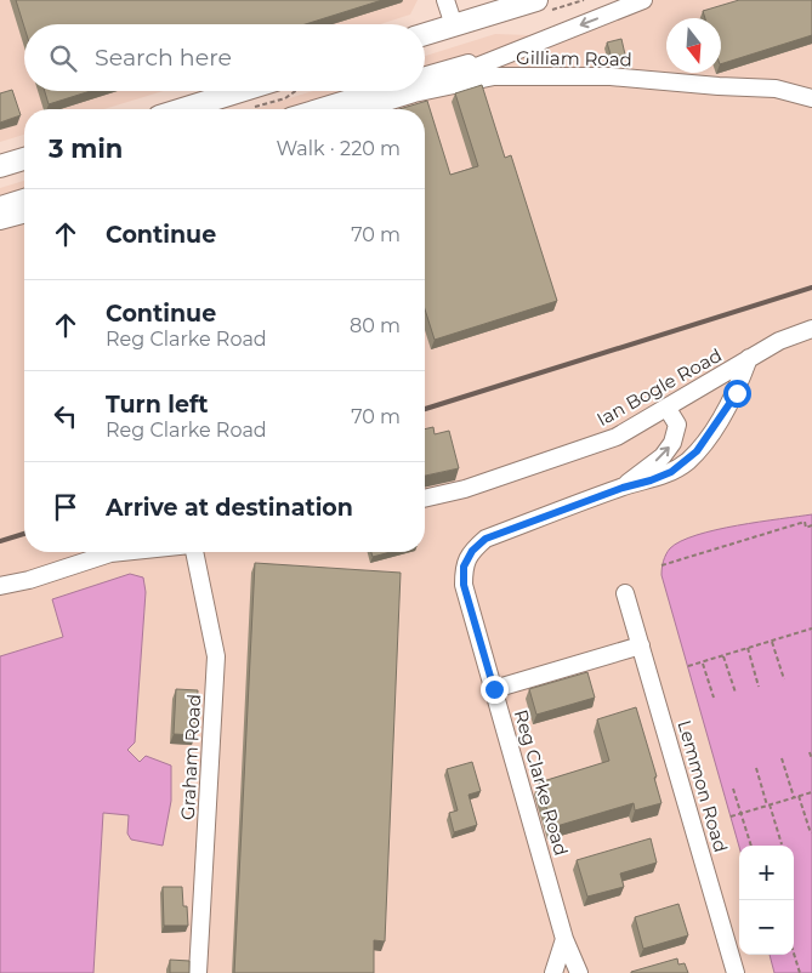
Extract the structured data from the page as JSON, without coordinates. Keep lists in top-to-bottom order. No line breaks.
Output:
{"streets":{"street":["Gilliam Road","Ian Bogle Road","Graham Road","Reg Clarke Road","Lemmon Road"]},"north":"bottom","page":{"search":"Search here","heading":["3 min","Walk · 220 m"],"list":[["Continue","70 m"],["Continue","Reg Clarke Road","80 m"],["Turn left","Reg Clarke Road","70 m"],"Arrive at destination"],"map_buttons":["+","−"]}}
